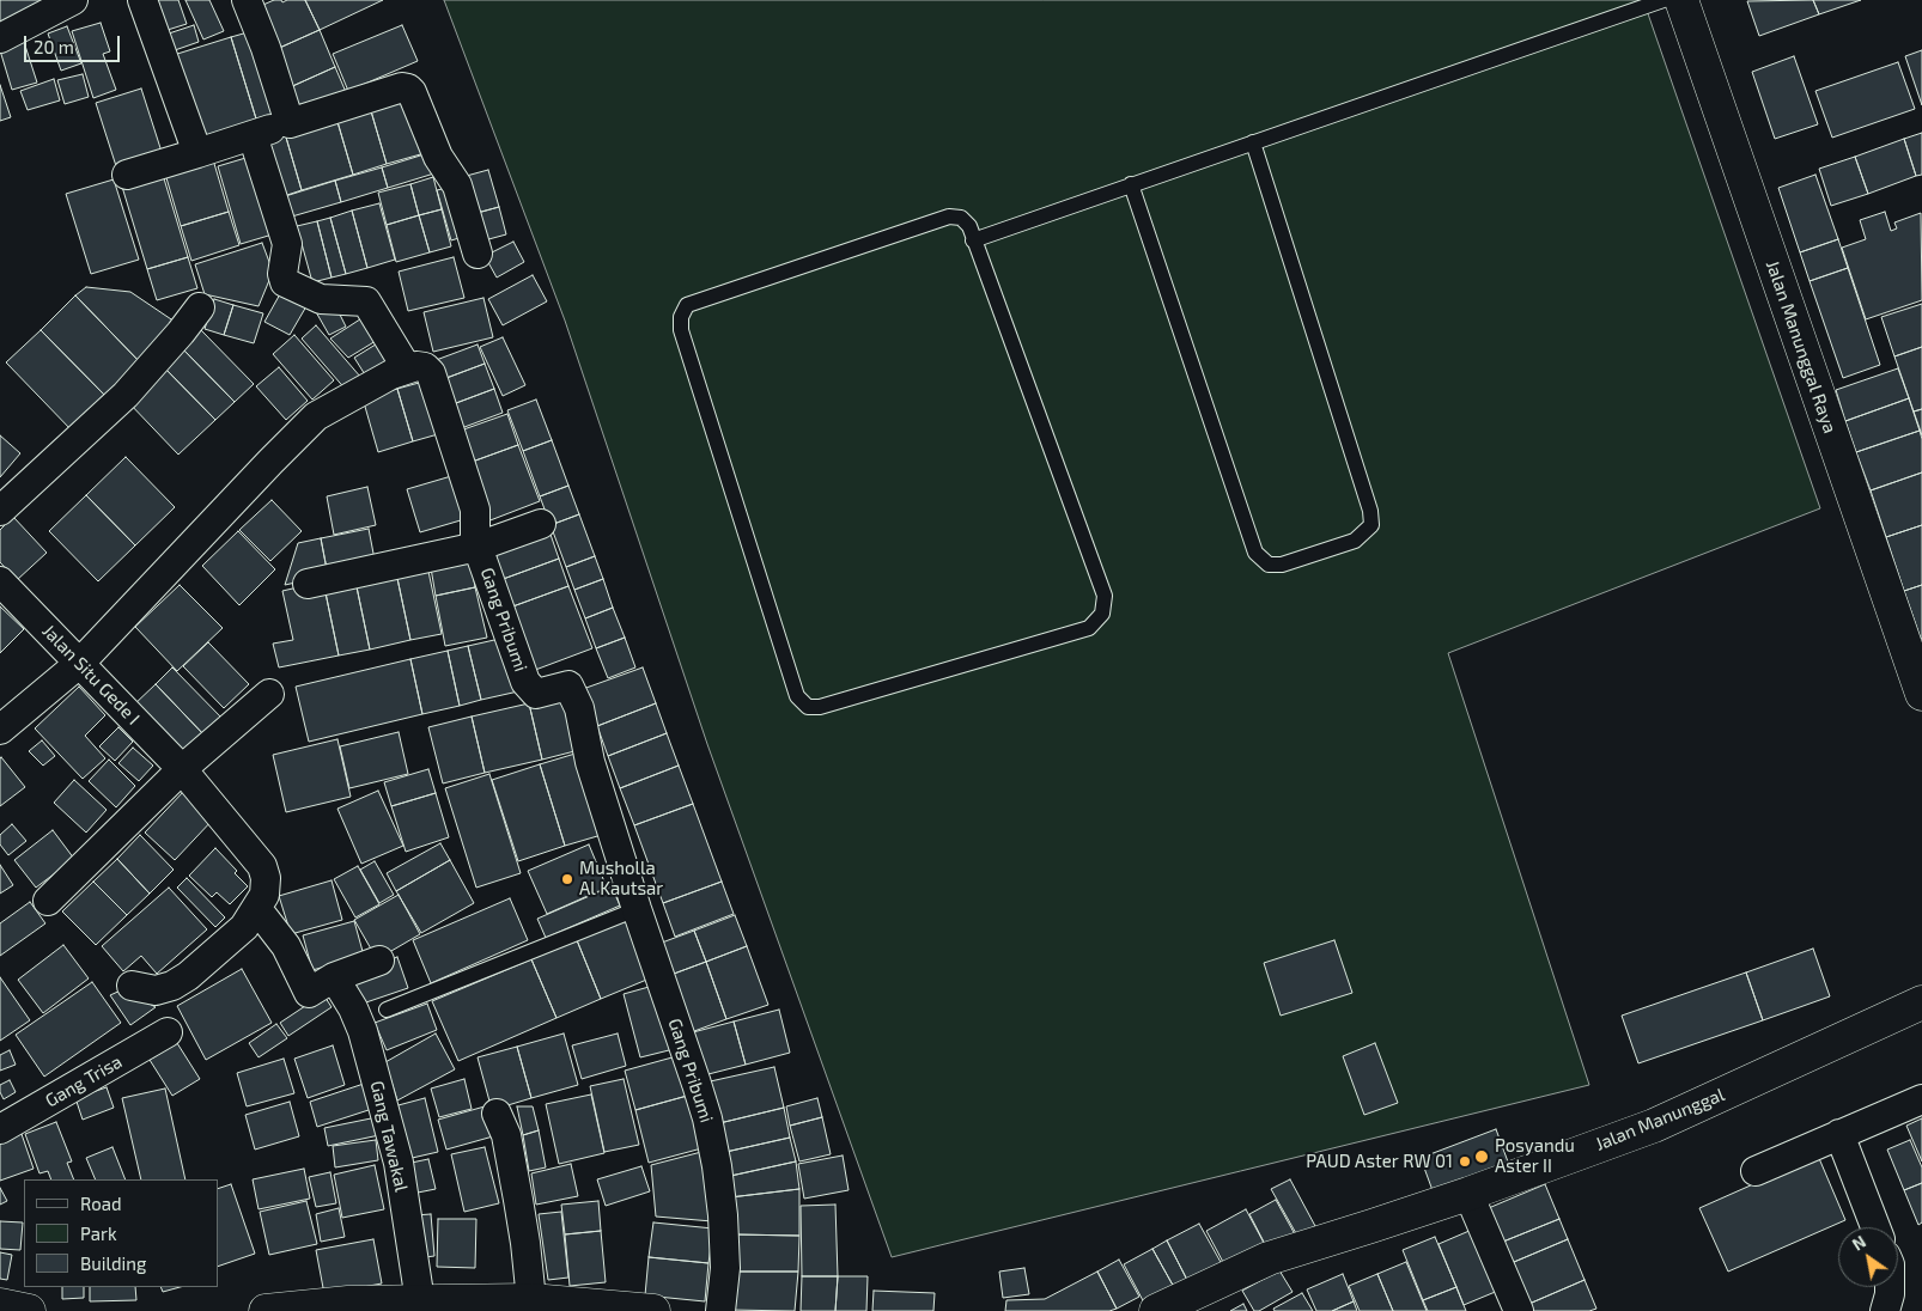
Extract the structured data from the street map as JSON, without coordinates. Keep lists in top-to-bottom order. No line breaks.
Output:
{"streets":{"street":["Jalan Manunggal Raya","Gang Pribumi","Jalan Situ Gede I","Gang Trisa","Jalan Manunggal","Gang Tawakal"]},"places":["Musholla Al Kautsar","Posyandu Aster II","PAUD Aster RW 01"],"legend":["Road","Park","Building"],"scale_bar":"20 m","north":"top left"}
